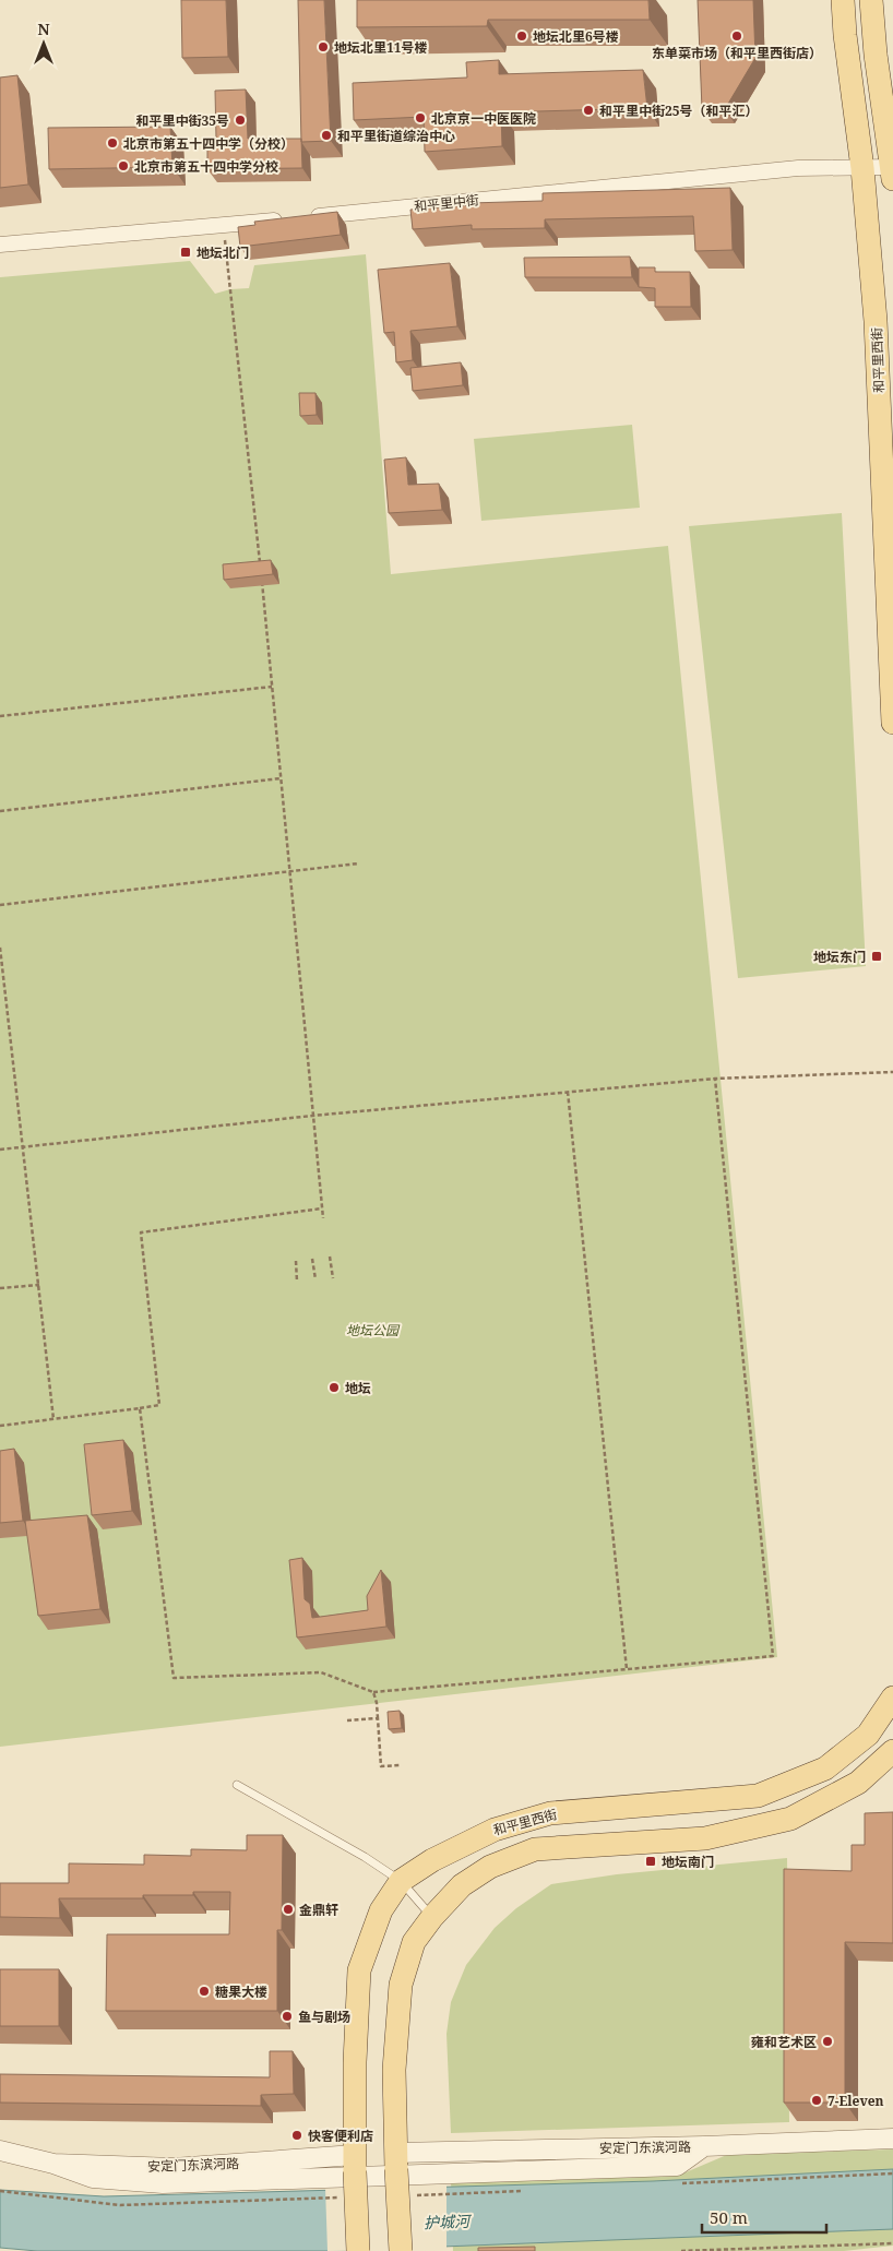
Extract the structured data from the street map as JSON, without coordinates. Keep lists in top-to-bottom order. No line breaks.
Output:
{"streets":{"main road":["和平里西街"],"street":["和平里中街","安定门东滨河路"]},"crossings":[["和平里中街","和平里西街"],["和平里西街","安定门东滨河路"]],"water":["护城河"],"parks":["地坛公园"],"places":{"other":["地坛北里6号楼","东单菜市场（和平里西街店）","地坛北里11号楼","和平里中街25号（和平汇）","北京京一中医医院","和平里中街35号","和平里街道综治中心","北京市第五十四中学（分校）","北京市第五十四中学分校","地坛","金鼎轩","糖果大楼","鱼与剧场","雍和艺术区","7-Eleven","快客便利店"],"transit":["地坛北门","地坛东门","地坛南门"]},"scale_bar":"50 m","north":"top"}
